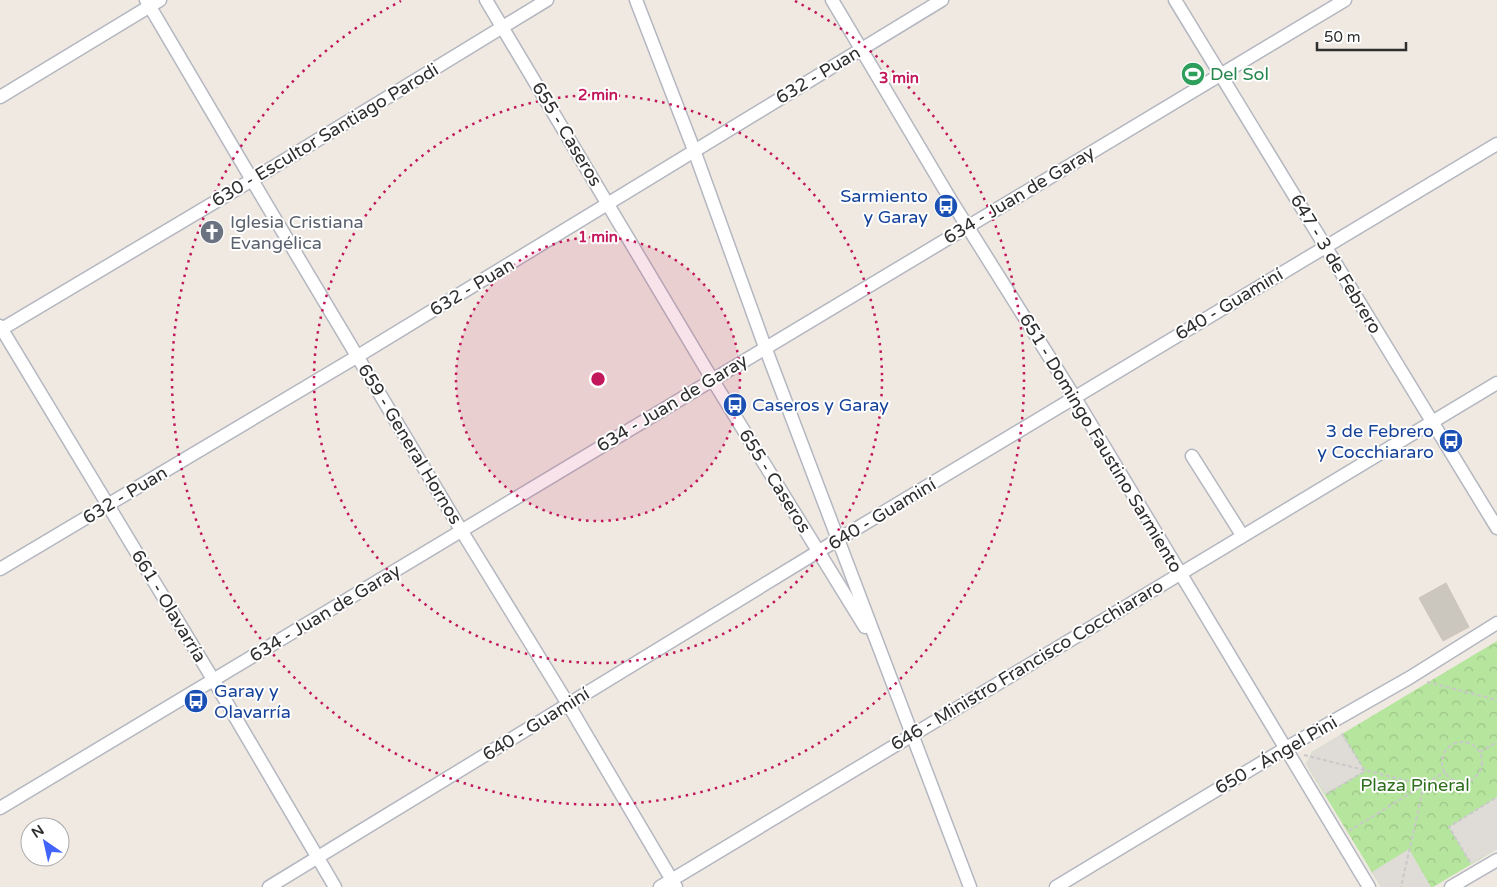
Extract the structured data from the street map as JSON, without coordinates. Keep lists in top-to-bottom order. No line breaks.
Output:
{"streets":{"street":["632 - Puan","655 - Caseros","630 - Escultor Santiago Parodi","634 - Juan de Garay","647 - 3 de Febrero","640 - Guaminí","651 - Domingo Faustino Sarmiento","659 - General Hornos","661 - Olavarría","646 - Ministro Francisco Cocchiararo","650 - Ángel Pini"]},"crossings":[["632 - Puan","655 - Caseros"],["632 - Puan","651 - Domingo Faustino Sarmiento"],["632 - Puan","659 - General Hornos"],["632 - Puan","661 - Olavarría"],["655 - Caseros","630 - Escultor Santiago Parodi"],["655 - Caseros","634 - Juan de Garay"],["655 - Caseros","640 - Guaminí"],["630 - Escultor Santiago Parodi","659 - General Hornos"],["630 - Escultor Santiago Parodi","661 - Olavarría"],["634 - Juan de Garay","647 - 3 de Febrero"],["634 - Juan de Garay","651 - Domingo Faustino Sarmiento"],["634 - Juan de Garay","659 - General Hornos"],["634 - Juan de Garay","661 - Olavarría"],["647 - 3 de Febrero","640 - Guaminí"],["647 - 3 de Febrero","646 - Ministro Francisco Cocchiararo"],["640 - Guaminí","651 - Domingo Faustino Sarmiento"],["640 - Guaminí","659 - General Hornos"],["640 - Guaminí","661 - Olavarría"],["651 - Domingo Faustino Sarmiento","646 - Ministro Francisco Cocchiararo"],["651 - Domingo Faustino Sarmiento","650 - Ángel Pini"],["659 - General Hornos","646 - Ministro Francisco Cocchiararo"]],"parks":["Plaza Pineral"],"places":{"sports":["Del Sol"],"bus stop":["Sarmiento y Garay","Caseros y Garay","3 de Febrero y Cocchiararo","Garay y Olavarría"],"church":["Iglesia Cristiana Evangélica"]},"scale_bar":"50 m","north":"top left","rings":["3 min","2 min","1 min"]}
